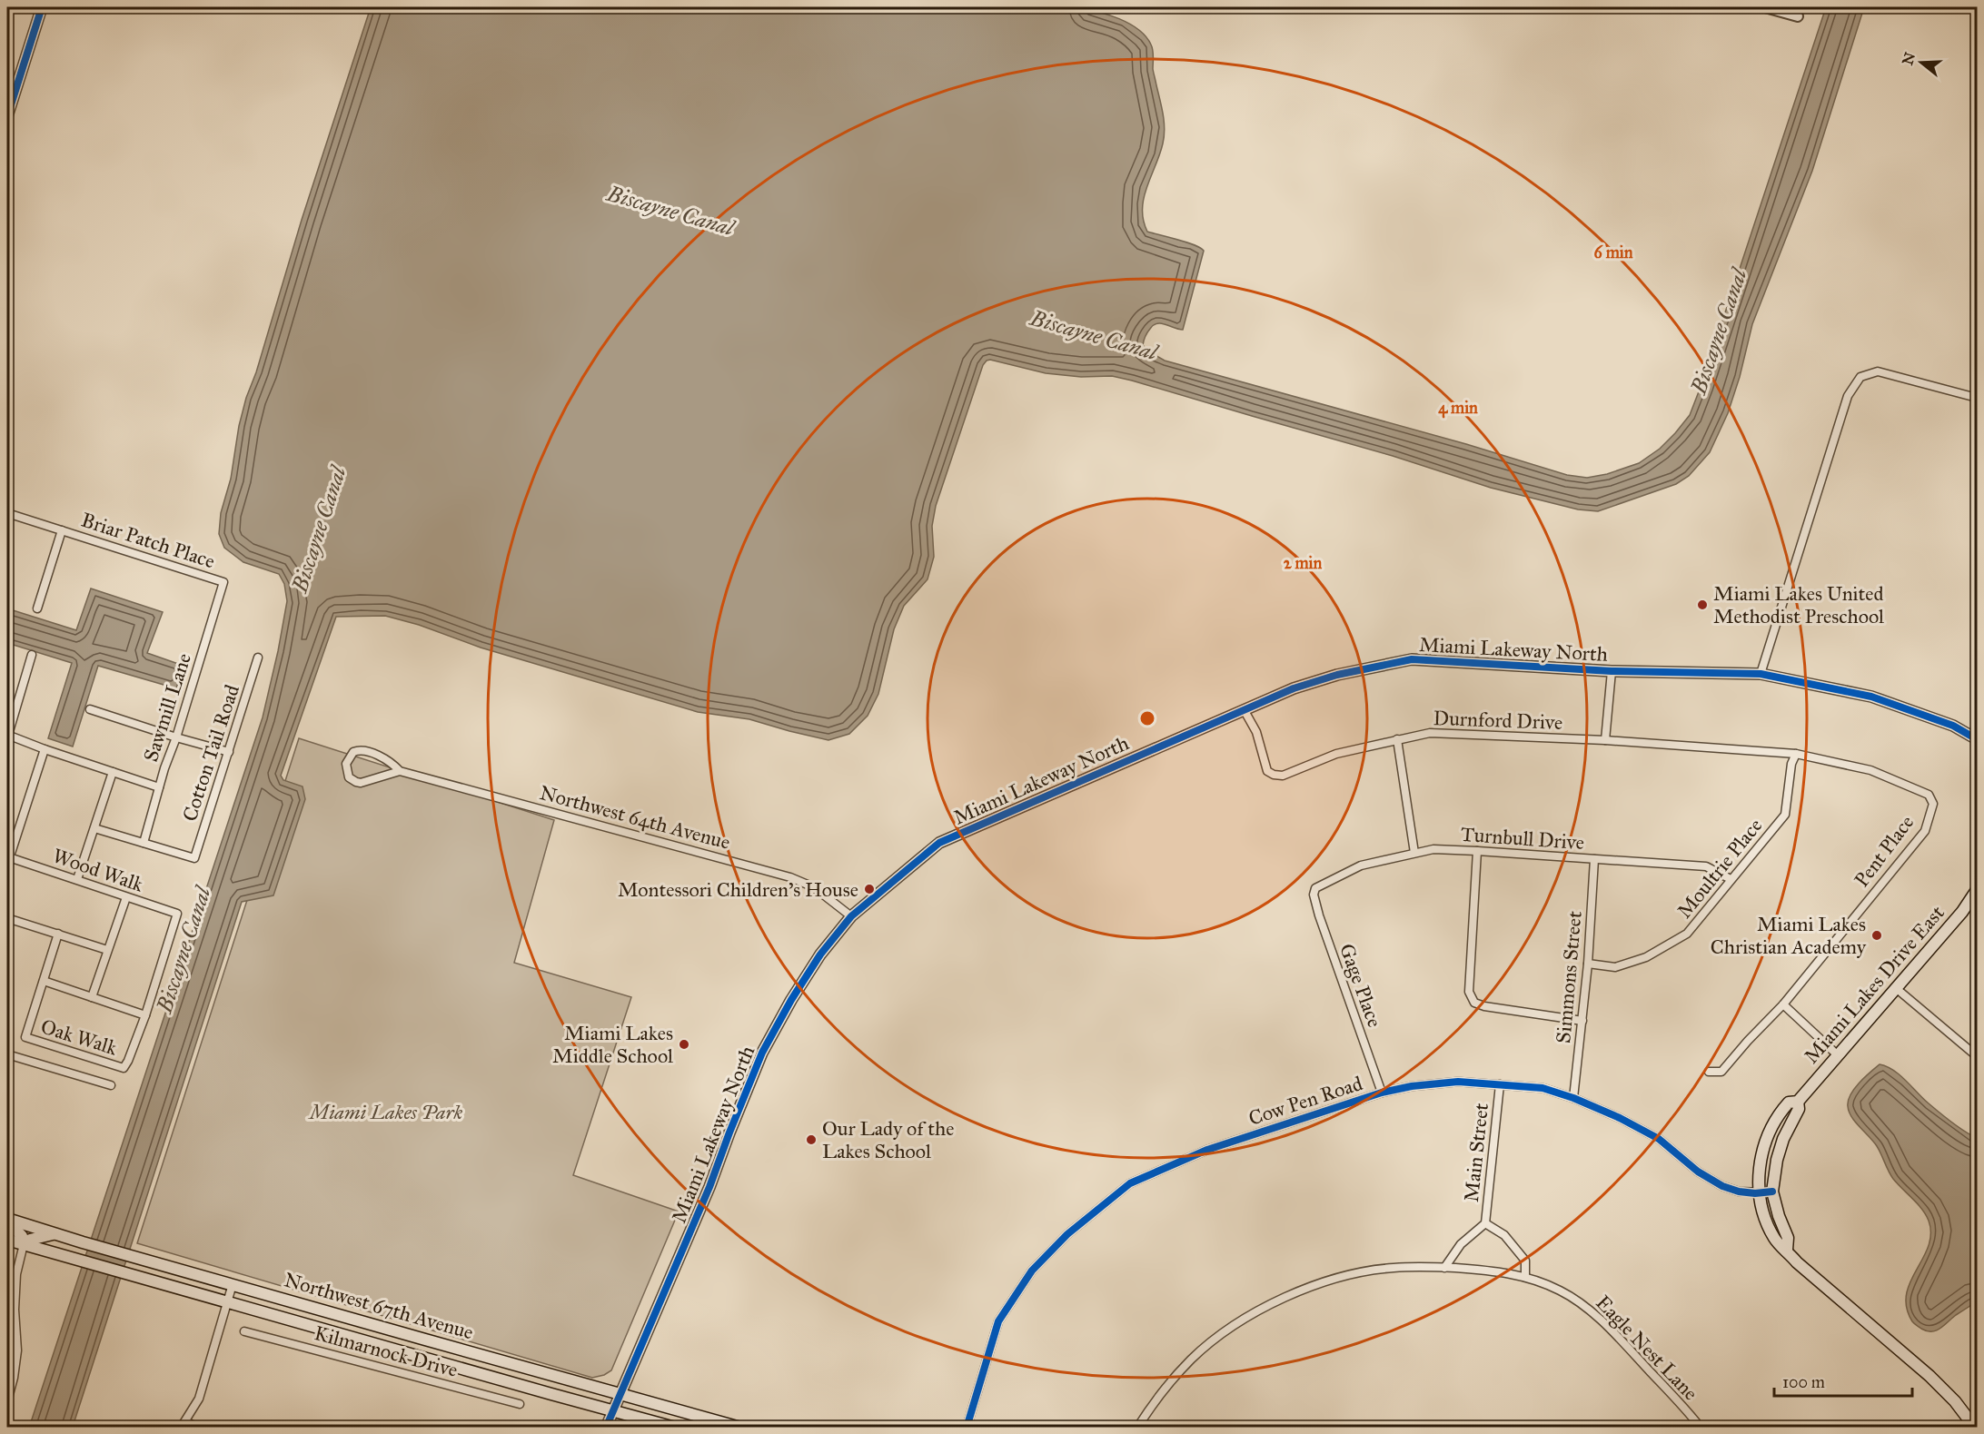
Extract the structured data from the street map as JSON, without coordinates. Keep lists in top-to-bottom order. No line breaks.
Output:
{"streets":{"main road":["Miami Lakes Drive East","Northwest 67th Avenue"],"street":["Briar Patch Place","Miami Lakeway North","Sawmill Lane","Durnford Drive","Cotton Tail Road","Northwest 64th Avenue","Turnbull Drive","Pent Place","Moultrie Place","Wood Walk","Simmons Street","Gage Place","Oak Walk","Cow Pen Road","Main Street","Eagle Nest Lane","Kilmarnock Drive"]},"crossings":[["Briar Patch Place","Sawmill Lane"],["Miami Lakeway North","Durnford Drive"],["Miami Lakeway North","Northwest 64th Avenue"],["Miami Lakeway North","Northwest 67th Avenue"],["Sawmill Lane","Cotton Tail Road"],["Durnford Drive","Pent Place"],["Durnford Drive","Moultrie Place"],["Turnbull Drive","Moultrie Place"],["Turnbull Drive","Simmons Street"],["Turnbull Drive","Gage Place"],["Pent Place","Moultrie Place"],["Moultrie Place","Simmons Street"],["Wood Walk","Oak Walk"],["Simmons Street","Cow Pen Road"],["Miami Lakes Drive East","Cow Pen Road"],["Gage Place","Cow Pen Road"],["Cow Pen Road","Main Street"],["Main Street","Eagle Nest Lane"]],"water":["Biscayne Canal"],"parks":["Miami Lakes Park"],"places":["Miami Lakes United Methodist Preschool","Montessori Children's House","Miami Lakes Christian Academy","Miami Lakes Middle School","Our Lady of the Lakes School"],"scale_bar":"100 m","north":"left","rings":["6 min","4 min","2 min"]}
